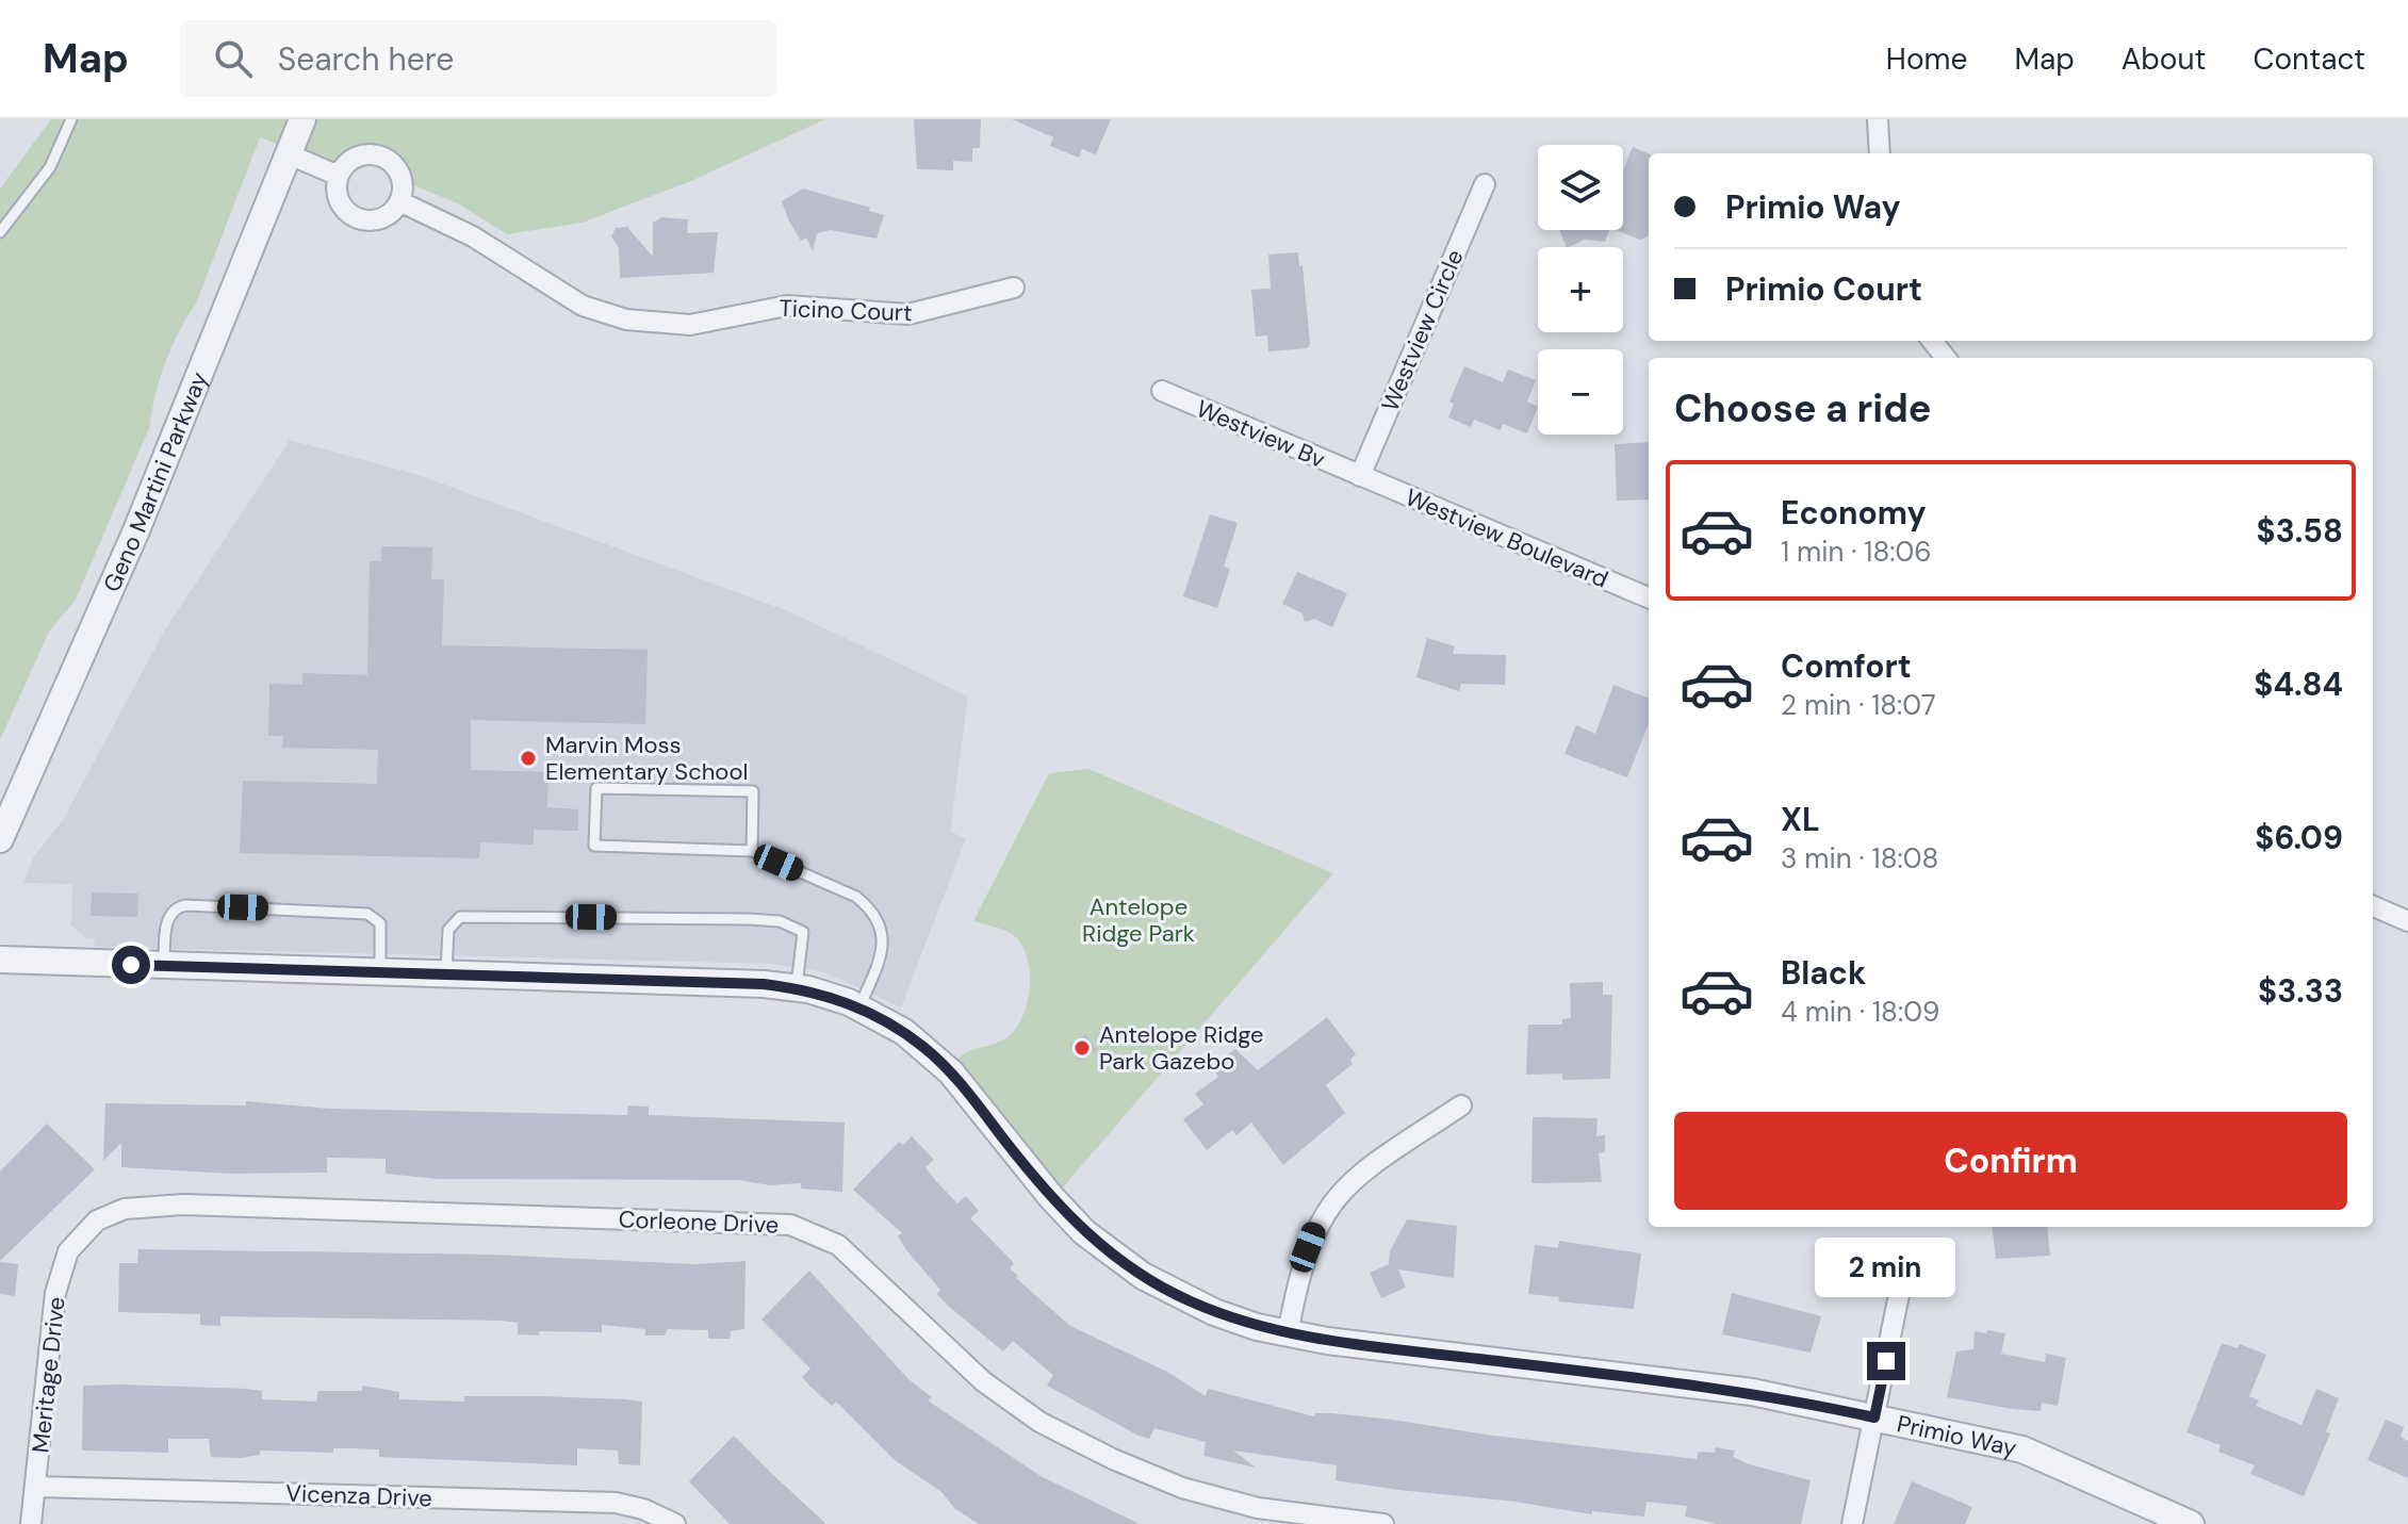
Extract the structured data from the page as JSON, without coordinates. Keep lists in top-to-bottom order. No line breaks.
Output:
{"streets":{"street":["Ticino Court","Westview Circle","Westview Bv","Geno Martini Parkway","Westview Boulevard","Corleone Drive","Meritage Drive","Primio Way","Vicenza Drive"]},"crossings":[["Westview Circle","Westview Bv"],["Westview Circle","Westview Boulevard"],["Westview Bv","Westview Boulevard"],["Corleone Drive","Meritage Drive"],["Meritage Drive","Vicenza Drive"]],"parks":["Antelope Ridge Park"],"places":["Marvin Moss Elementary School","Antelope Ridge Park Gazebo"],"page":{"header":"Map","search":"Search here","nav":["Home","Map","About","Contact"],"map_buttons":["+","−"],"banner":["Primio Way","Primio Court"],"heading":"Choose a ride","list":[{"name":"Economy","note":"1 min · 18:06","value":"$3.58"},{"name":"Comfort","note":"2 min · 18:07","value":"$4.84"},{"name":"XL","note":"3 min · 18:08","value":"$6.09"},{"name":"Black","note":"4 min · 18:09","value":"$3.33"}],"buttons":"Confirm","bubble":"2 min"}}
